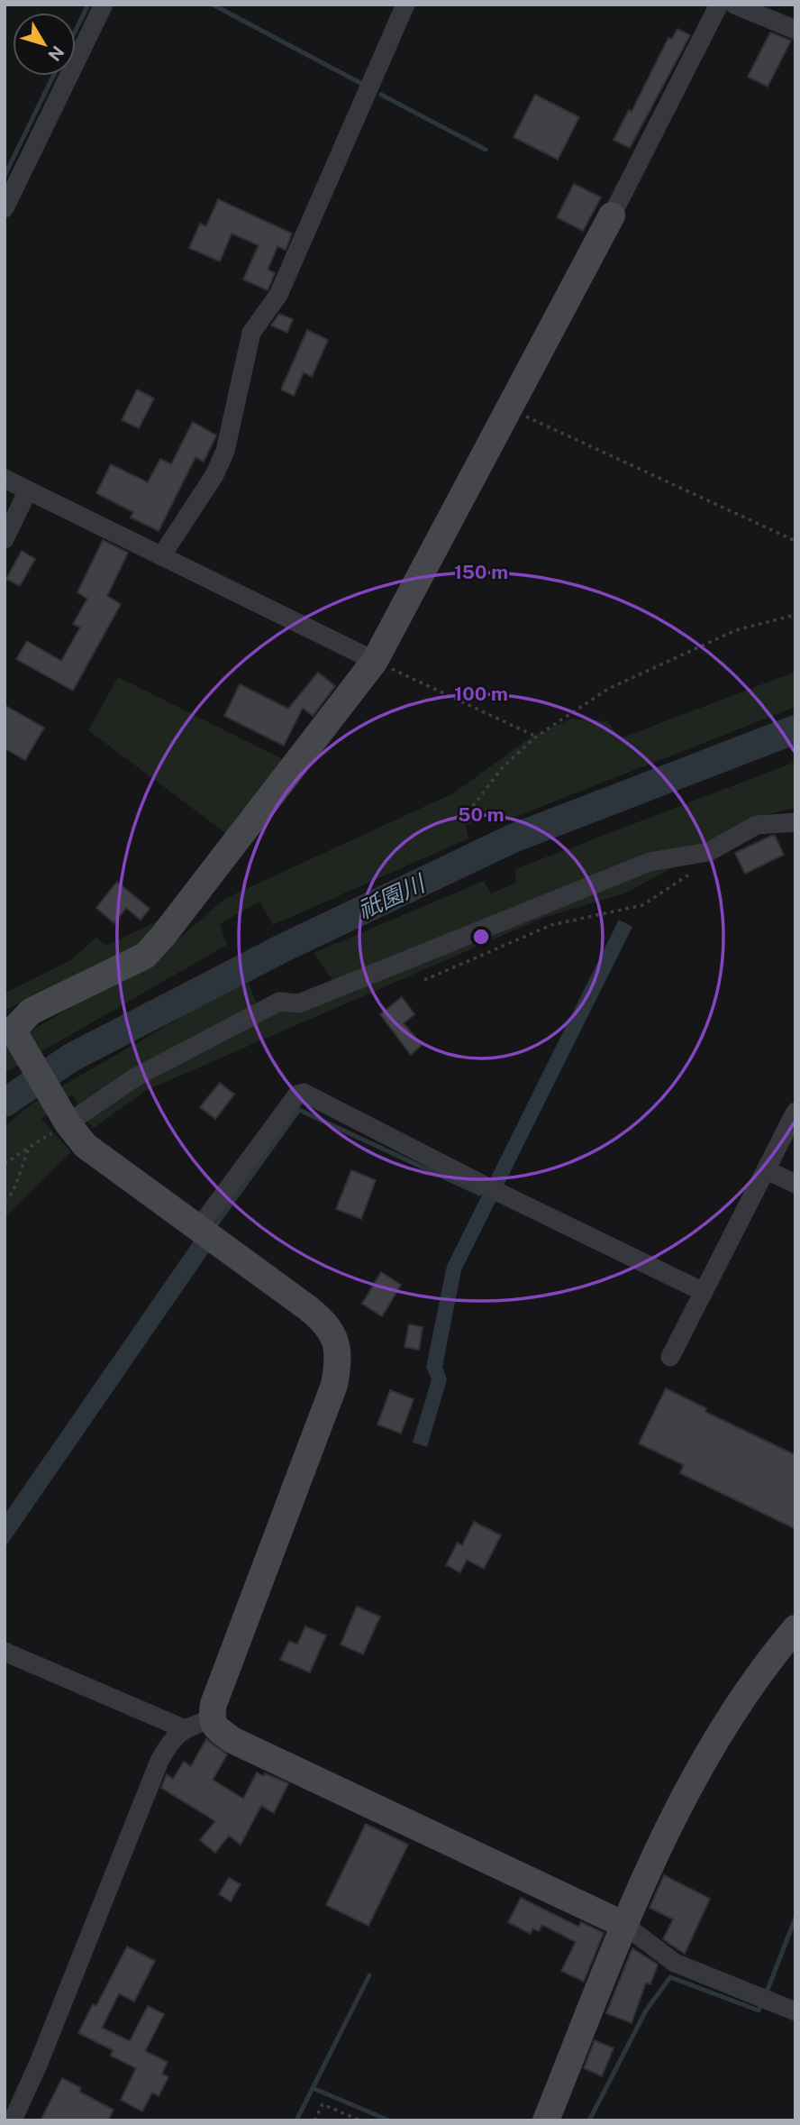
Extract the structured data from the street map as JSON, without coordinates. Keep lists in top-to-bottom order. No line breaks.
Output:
{"water":["祇園川"],"north":"bottom right","rings":["150 m","100 m","50 m"]}
